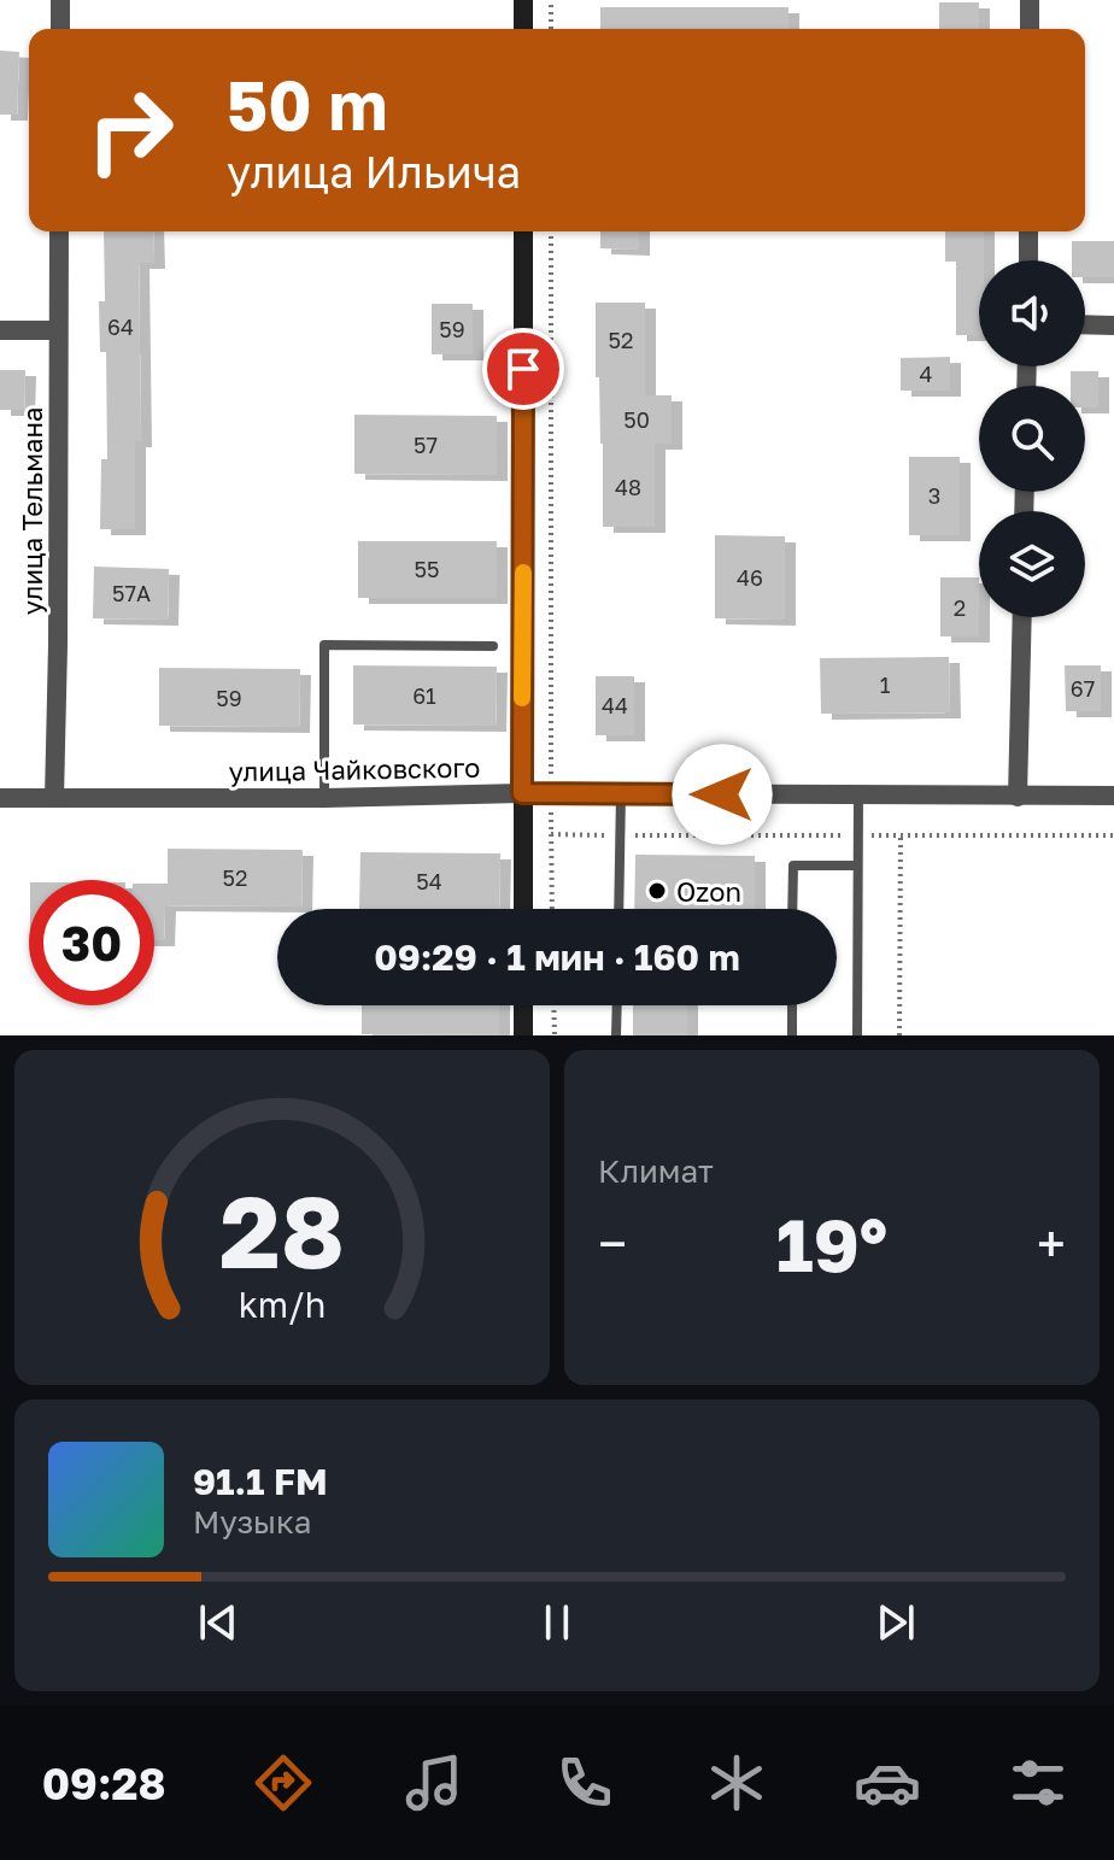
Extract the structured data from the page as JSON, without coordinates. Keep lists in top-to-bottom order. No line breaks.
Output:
{"streets":{"street":["улица Тельмана","улица Чайковского"]},"crossings":[["улица Тельмана","улица Чайковского"]],"places":["Ozon"],"house_numbers":["64","59","52","4","50","57","48","3","55","46","57А","2","1","67","61","59","44","52","54"],"page":{"turn":["50 m","улица Ильича"],"limit":"30","trip":"09:29 · 1 мин · 160 m","tile":"Климат","heat":["−","19°","+"],"song":["91.1 FM","Музыка"],"tabs":"09:28","gauge":["28","km/h"]}}
